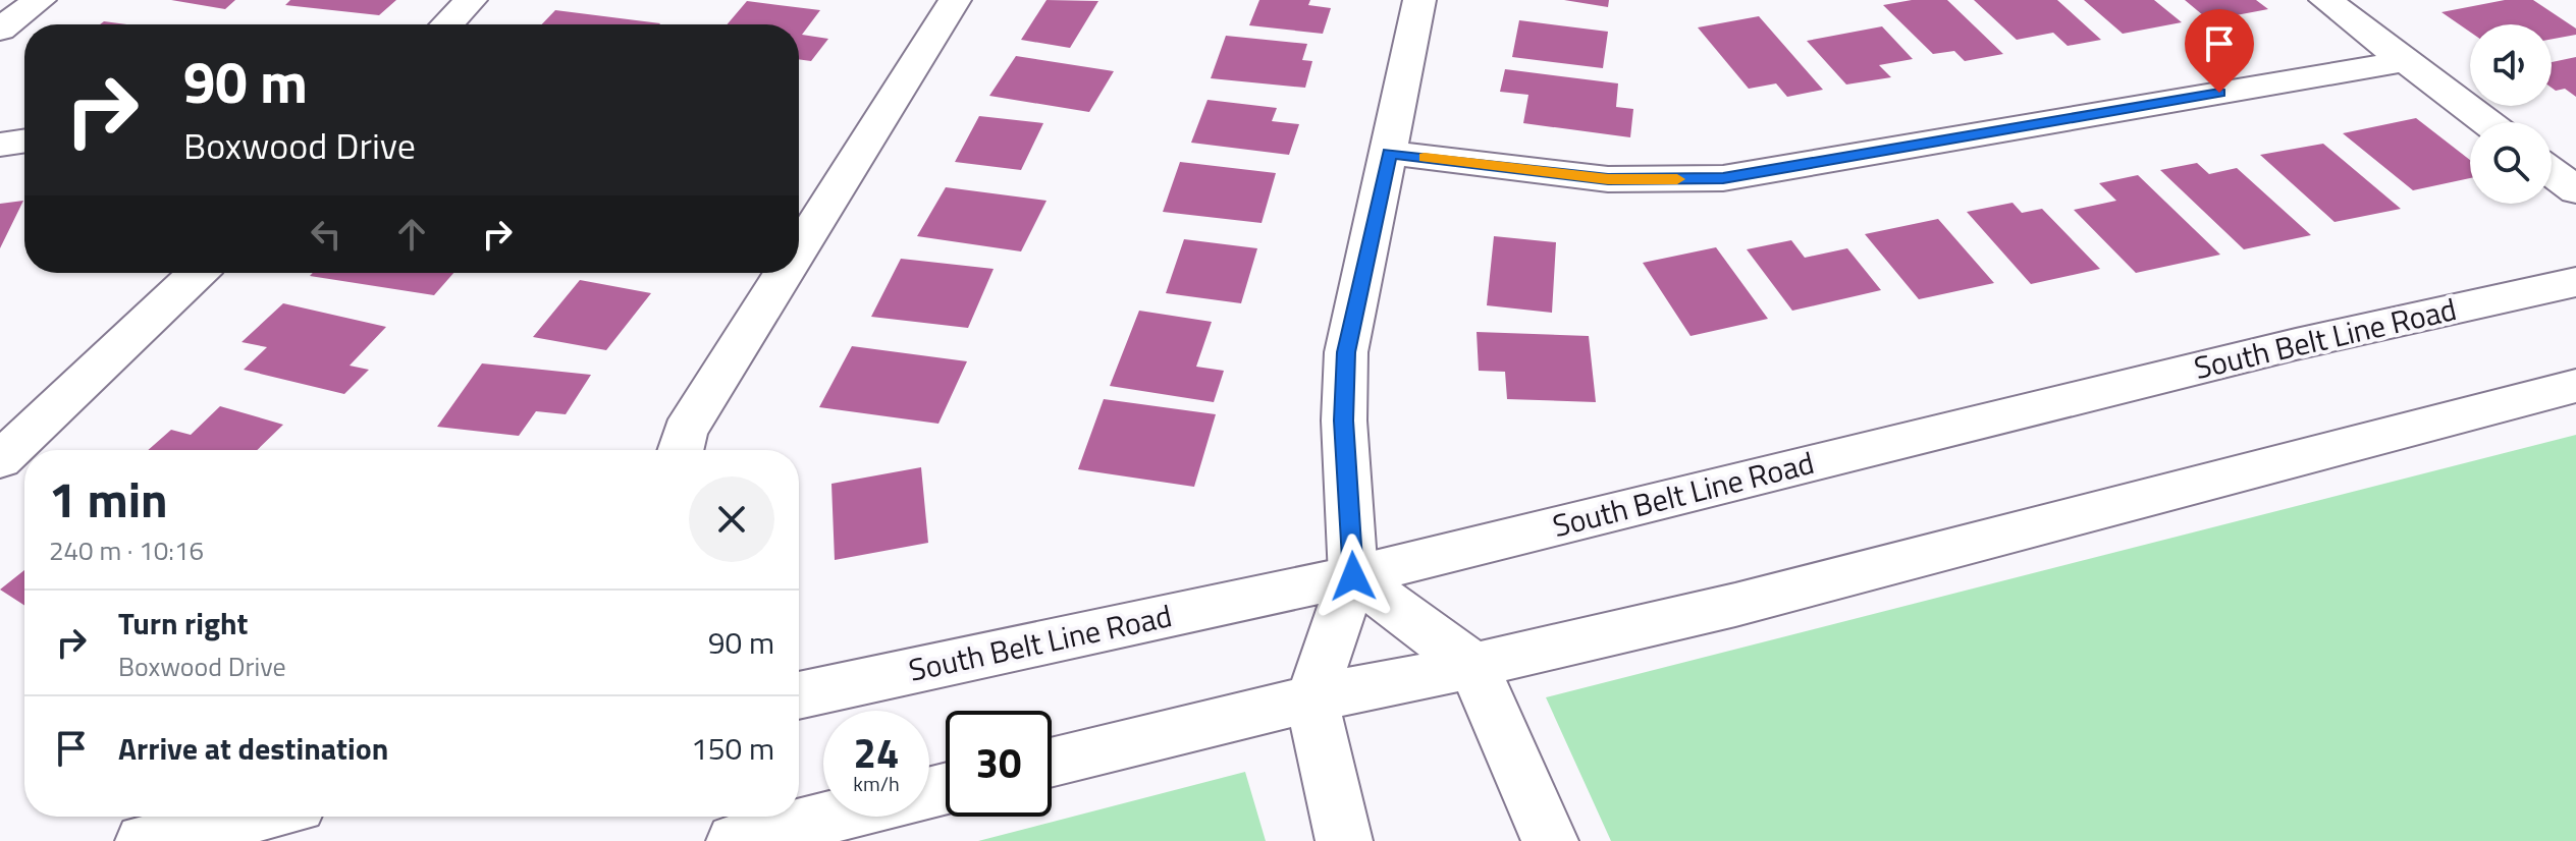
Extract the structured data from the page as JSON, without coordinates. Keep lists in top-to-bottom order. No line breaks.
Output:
{"streets":{"main road":["South Belt Line Road"]},"page":{"turn":["90 m","Boxwood Drive"],"heading":["1 min","240 m · 10:16"],"list":[{"name":"Turn right","note":"Boxwood Drive","value":"90 m"},{"name":"Arrive at destination","value":"150 m"}],"speed":"24 km/h","limit":"30"}}
